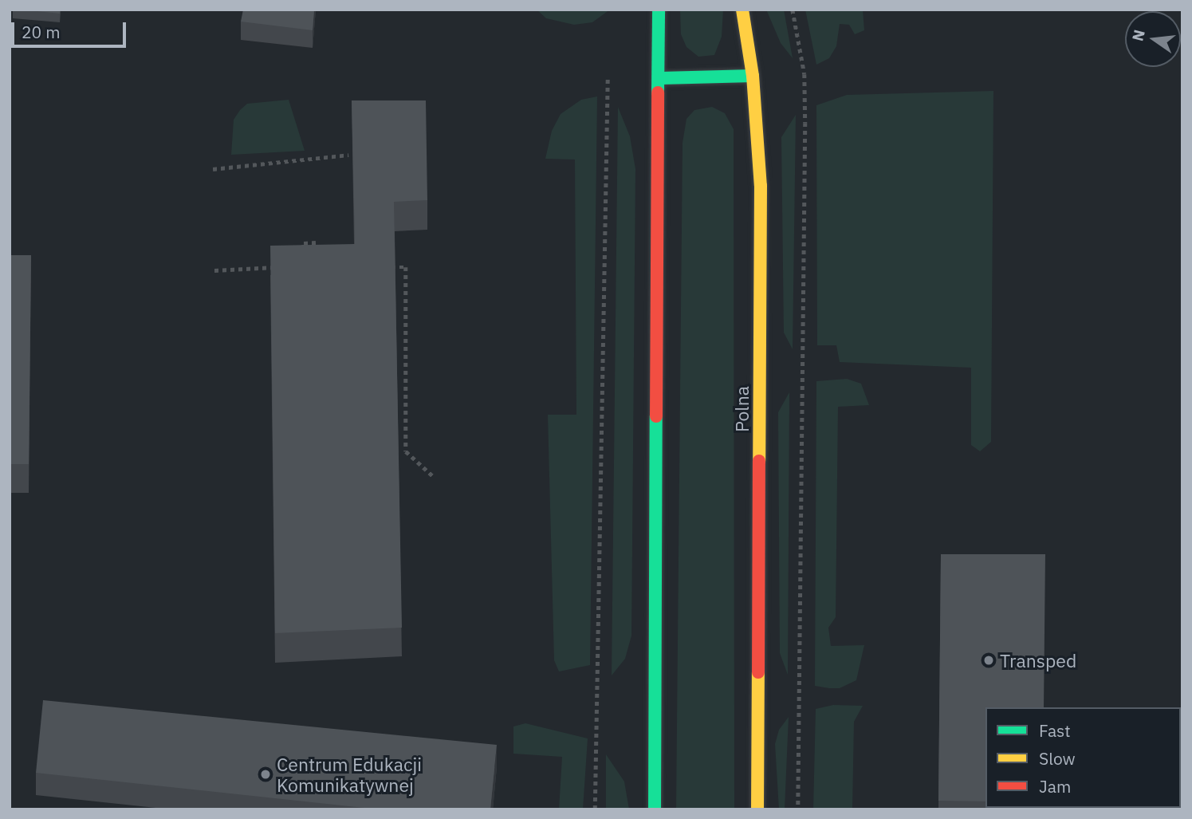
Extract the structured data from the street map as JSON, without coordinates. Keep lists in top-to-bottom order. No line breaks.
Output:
{"streets":{"street":["Polna"]},"places":["Transped","Centrum Edukacji Komunikatywnej"],"legend":["Fast","Slow","Jam"],"scale_bar":"20 m","north":"left"}
